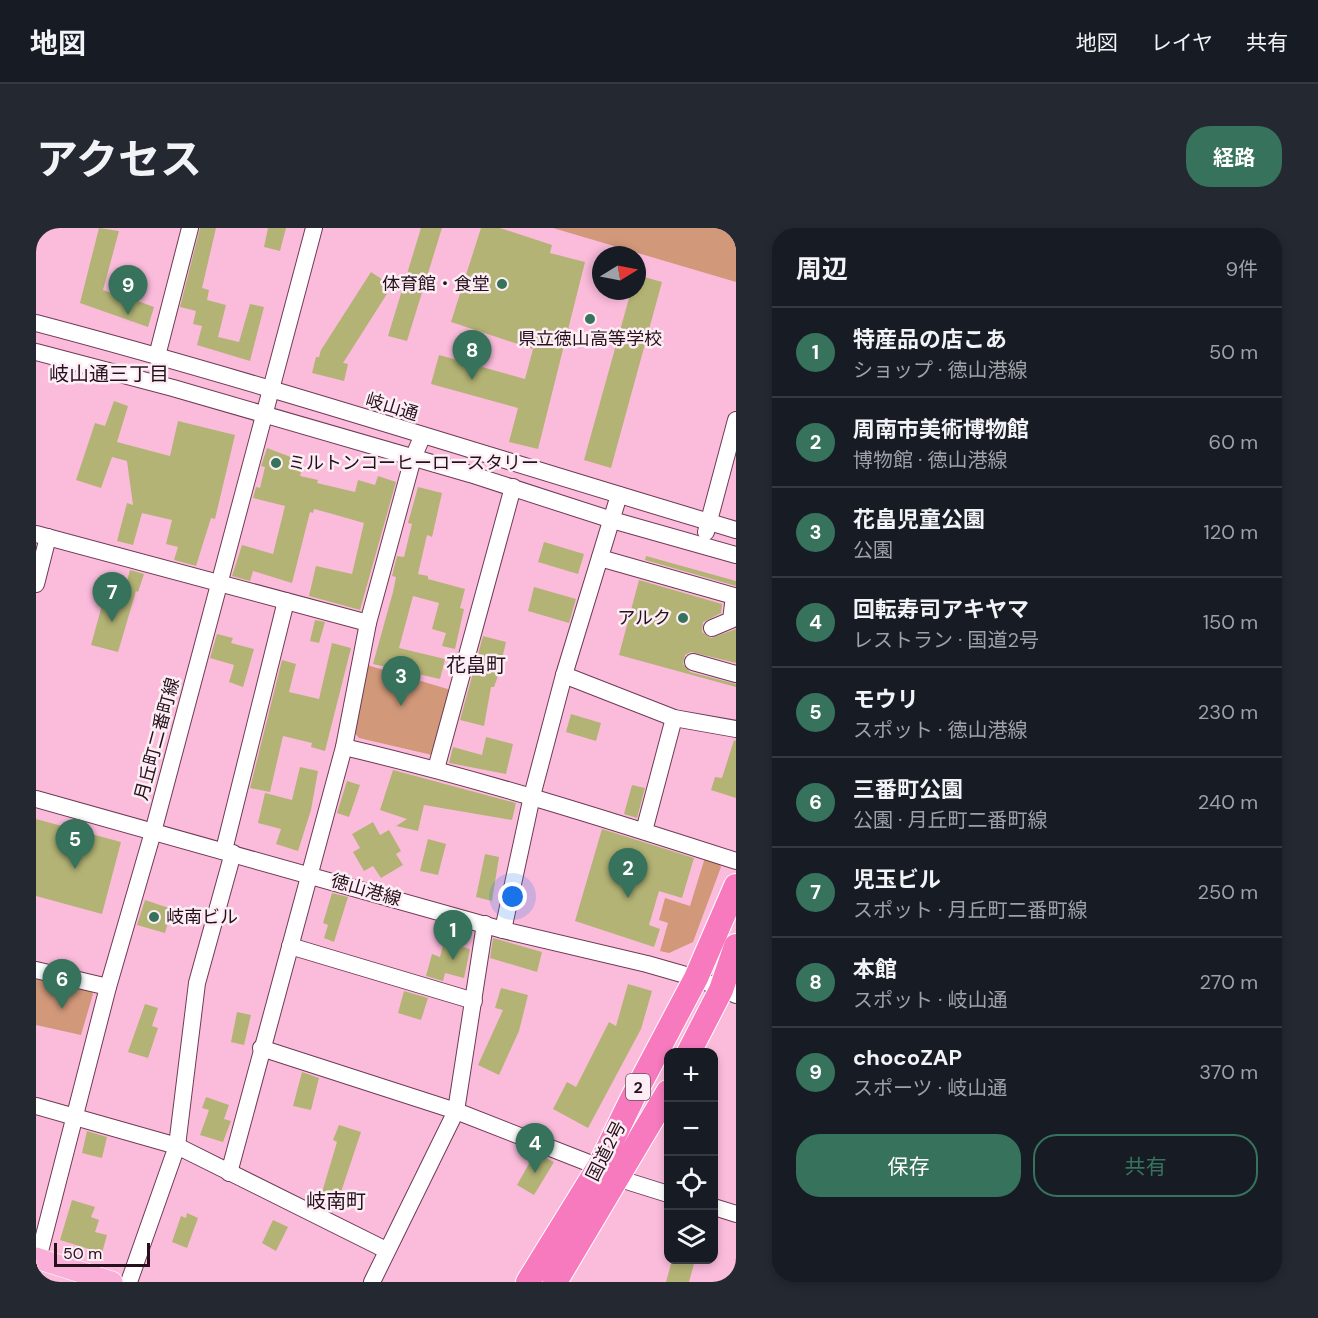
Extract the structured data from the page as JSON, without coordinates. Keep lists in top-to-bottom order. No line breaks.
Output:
{"streets":{"highway":["2","国道2号"],"street":["岐山通","月丘町二番町線","徳山港線"]},"crossings":[["岐山通","月丘町二番町線"],["月丘町二番町線","徳山港線"],["徳山港線","国道2号"]],"districts":["岐山通三丁目","花畠町","岐南町"],"places":["体育館・食堂","県立徳山高等学校","ミルトンコーヒーロースタリー","アルク","岐南ビル"],"scale_bar":"50 m","north":"right","page":{"header":"地図","nav":["地図","レイヤ","共有"],"title":"アクセス","buttons":["経路",["保存","共有"]],"heading":["周辺","9件"],"pins":["9","8","7","3","5","2","1","6","4"],"list":[{"mark":"1","name":"特産品の店こあ","note":"ショップ · 徳山港線","value":"50 m"},{"mark":"2","name":"周南市美術博物館","note":"博物館 · 徳山港線","value":"60 m"},{"mark":"3","name":"花畠児童公園","note":"公園","value":"120 m"},{"mark":"4","name":"回転寿司アキヤマ","note":"レストラン · 国道2号","value":"150 m"},{"mark":"5","name":"モウリ","note":"スポット · 徳山港線","value":"230 m"},{"mark":"6","name":"三番町公園","note":"公園 · 月丘町二番町線","value":"240 m"},{"mark":"7","name":"児玉ビル","note":"スポット · 月丘町二番町線","value":"250 m"},{"mark":"8","name":"本館","note":"スポット · 岐山通","value":"270 m"},{"mark":"9","name":"chocoZAP","note":"スポーツ · 岐山通","value":"370 m"}],"map_buttons":["+","−"],"scale":"50 m"}}
